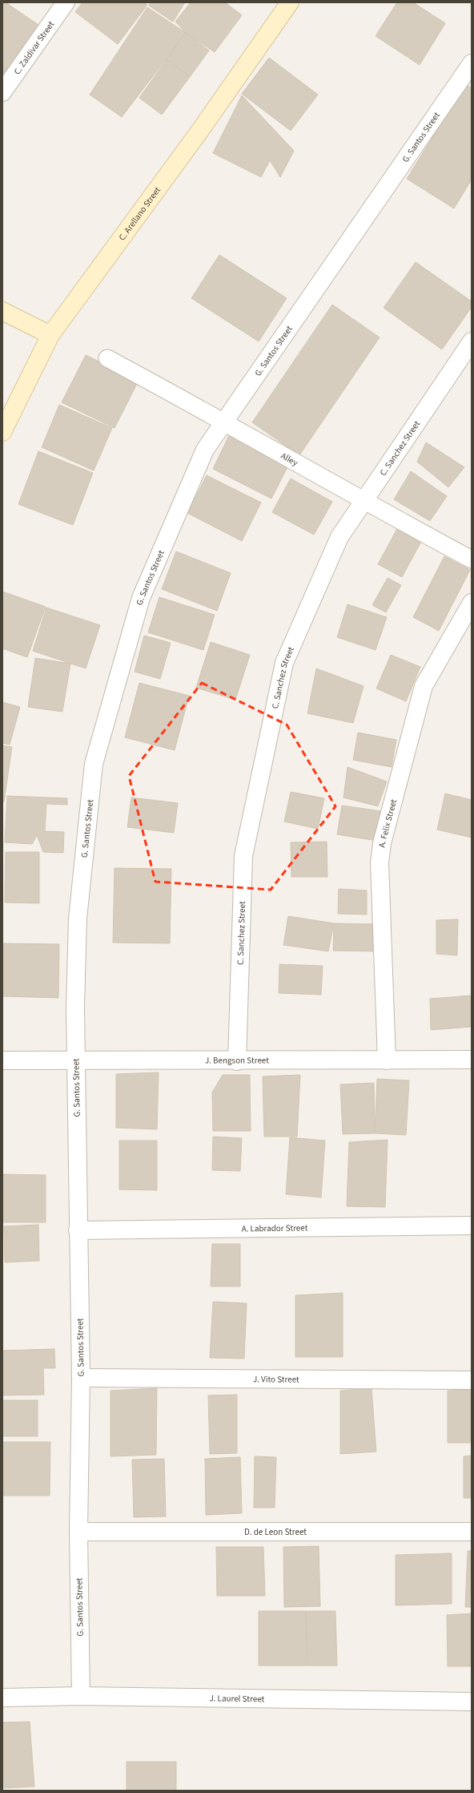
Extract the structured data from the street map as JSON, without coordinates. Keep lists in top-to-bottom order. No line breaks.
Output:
{"streets":{"street":["C. Zaldivar Street","G. Santos Street","C. Arellano Street","C. Sanchez Street","A. Felix Street","J. Bengson Street","A. Labrador Street","J. Vito Street","D. de Leon Street","J. Laurel Street"],"lane":["Alley"]},"crossings":[["G. Santos Street","Alley"],["G. Santos Street","J. Bengson Street"],["G. Santos Street","A. Labrador Street"],["G. Santos Street","J. Vito Street"],["G. Santos Street","D. de Leon Street"],["G. Santos Street","J. Laurel Street"],["C. Sanchez Street","Alley"],["C. Sanchez Street","J. Bengson Street"],["A. Felix Street","J. Bengson Street"]]}
